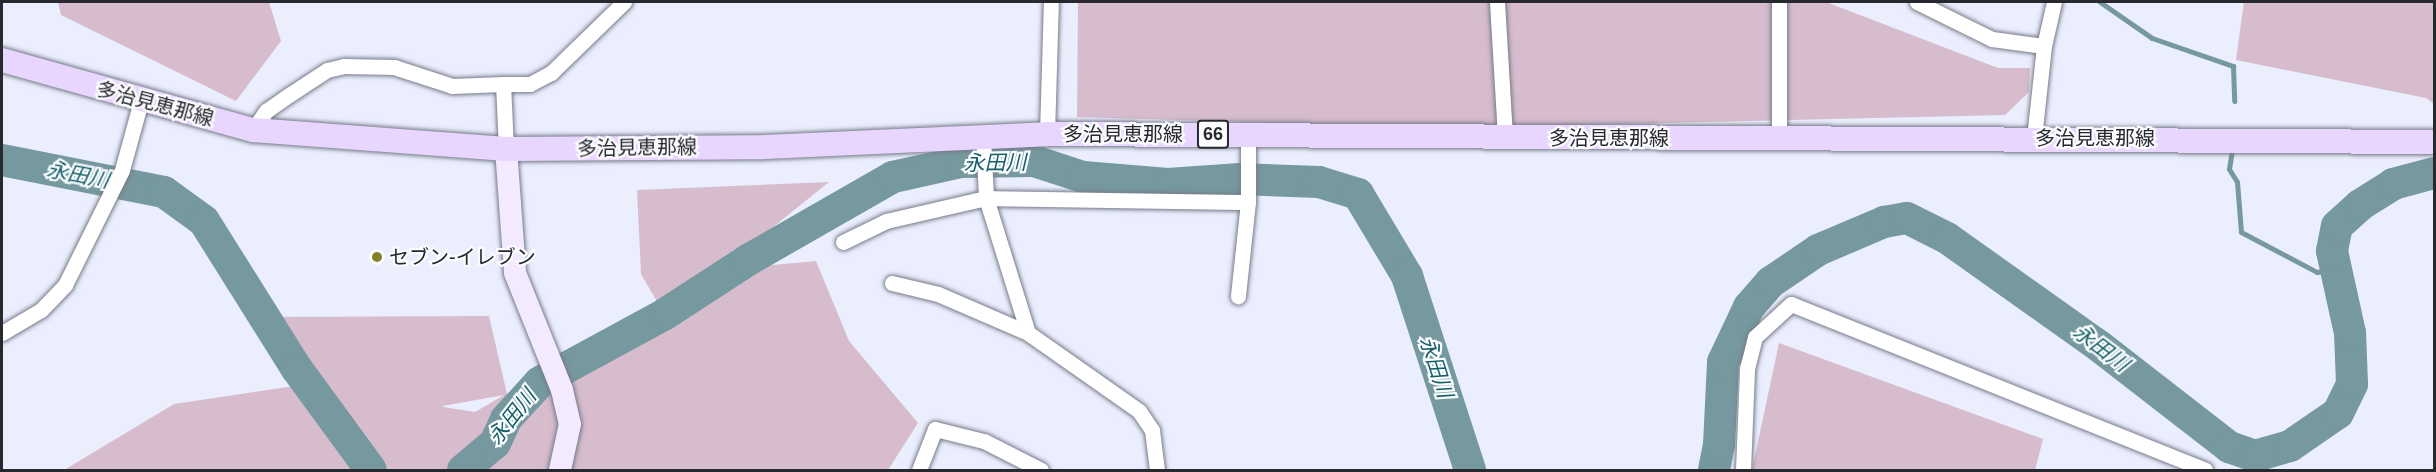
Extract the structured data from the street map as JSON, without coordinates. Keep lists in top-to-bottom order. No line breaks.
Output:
{"streets":{"main road":["多治見恵那線","66"]},"water":["永田川"],"places":["セブン-イレブン"]}
